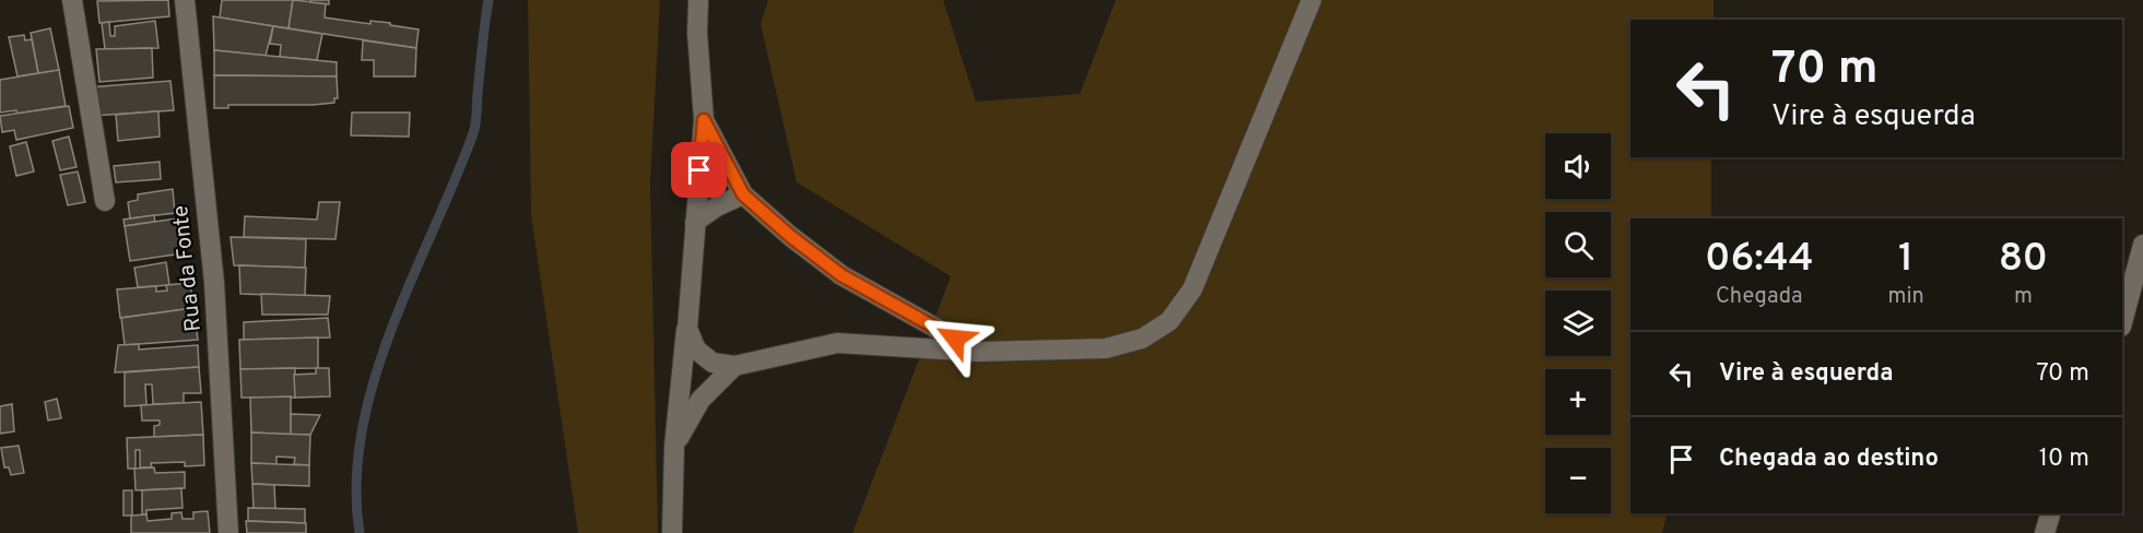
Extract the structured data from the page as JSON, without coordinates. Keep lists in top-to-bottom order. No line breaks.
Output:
{"streets":{"street":["Rua da Fonte"]},"page":{"turn":["70 m","Vire à esquerda"],"map_buttons":["+","−"],"eta":["06:44","Chegada","1","min","80","m"],"list":[{"name":"Vire à esquerda","value":"70 m"},{"name":"Chegada ao destino","value":"10 m"}]}}
